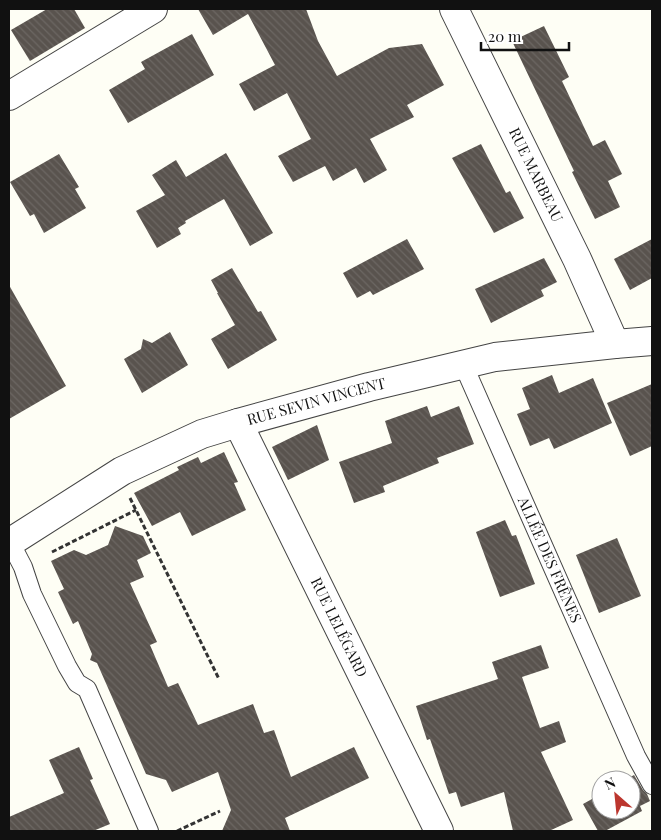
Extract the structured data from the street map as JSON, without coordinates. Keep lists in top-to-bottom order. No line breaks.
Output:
{"streets":{"street":["RUE MARBEAU","RUE SEVIN VINCENT","RUE LELÉGARD"],"lane":["ALLÉE DES FRÊNES"]},"crossings":[["RUE MARBEAU","RUE SEVIN VINCENT"],["RUE SEVIN VINCENT","ALLÉE DES FRÊNES"],["RUE SEVIN VINCENT","RUE LELÉGARD"]],"scale_bar":"20 m","north":"top left"}
